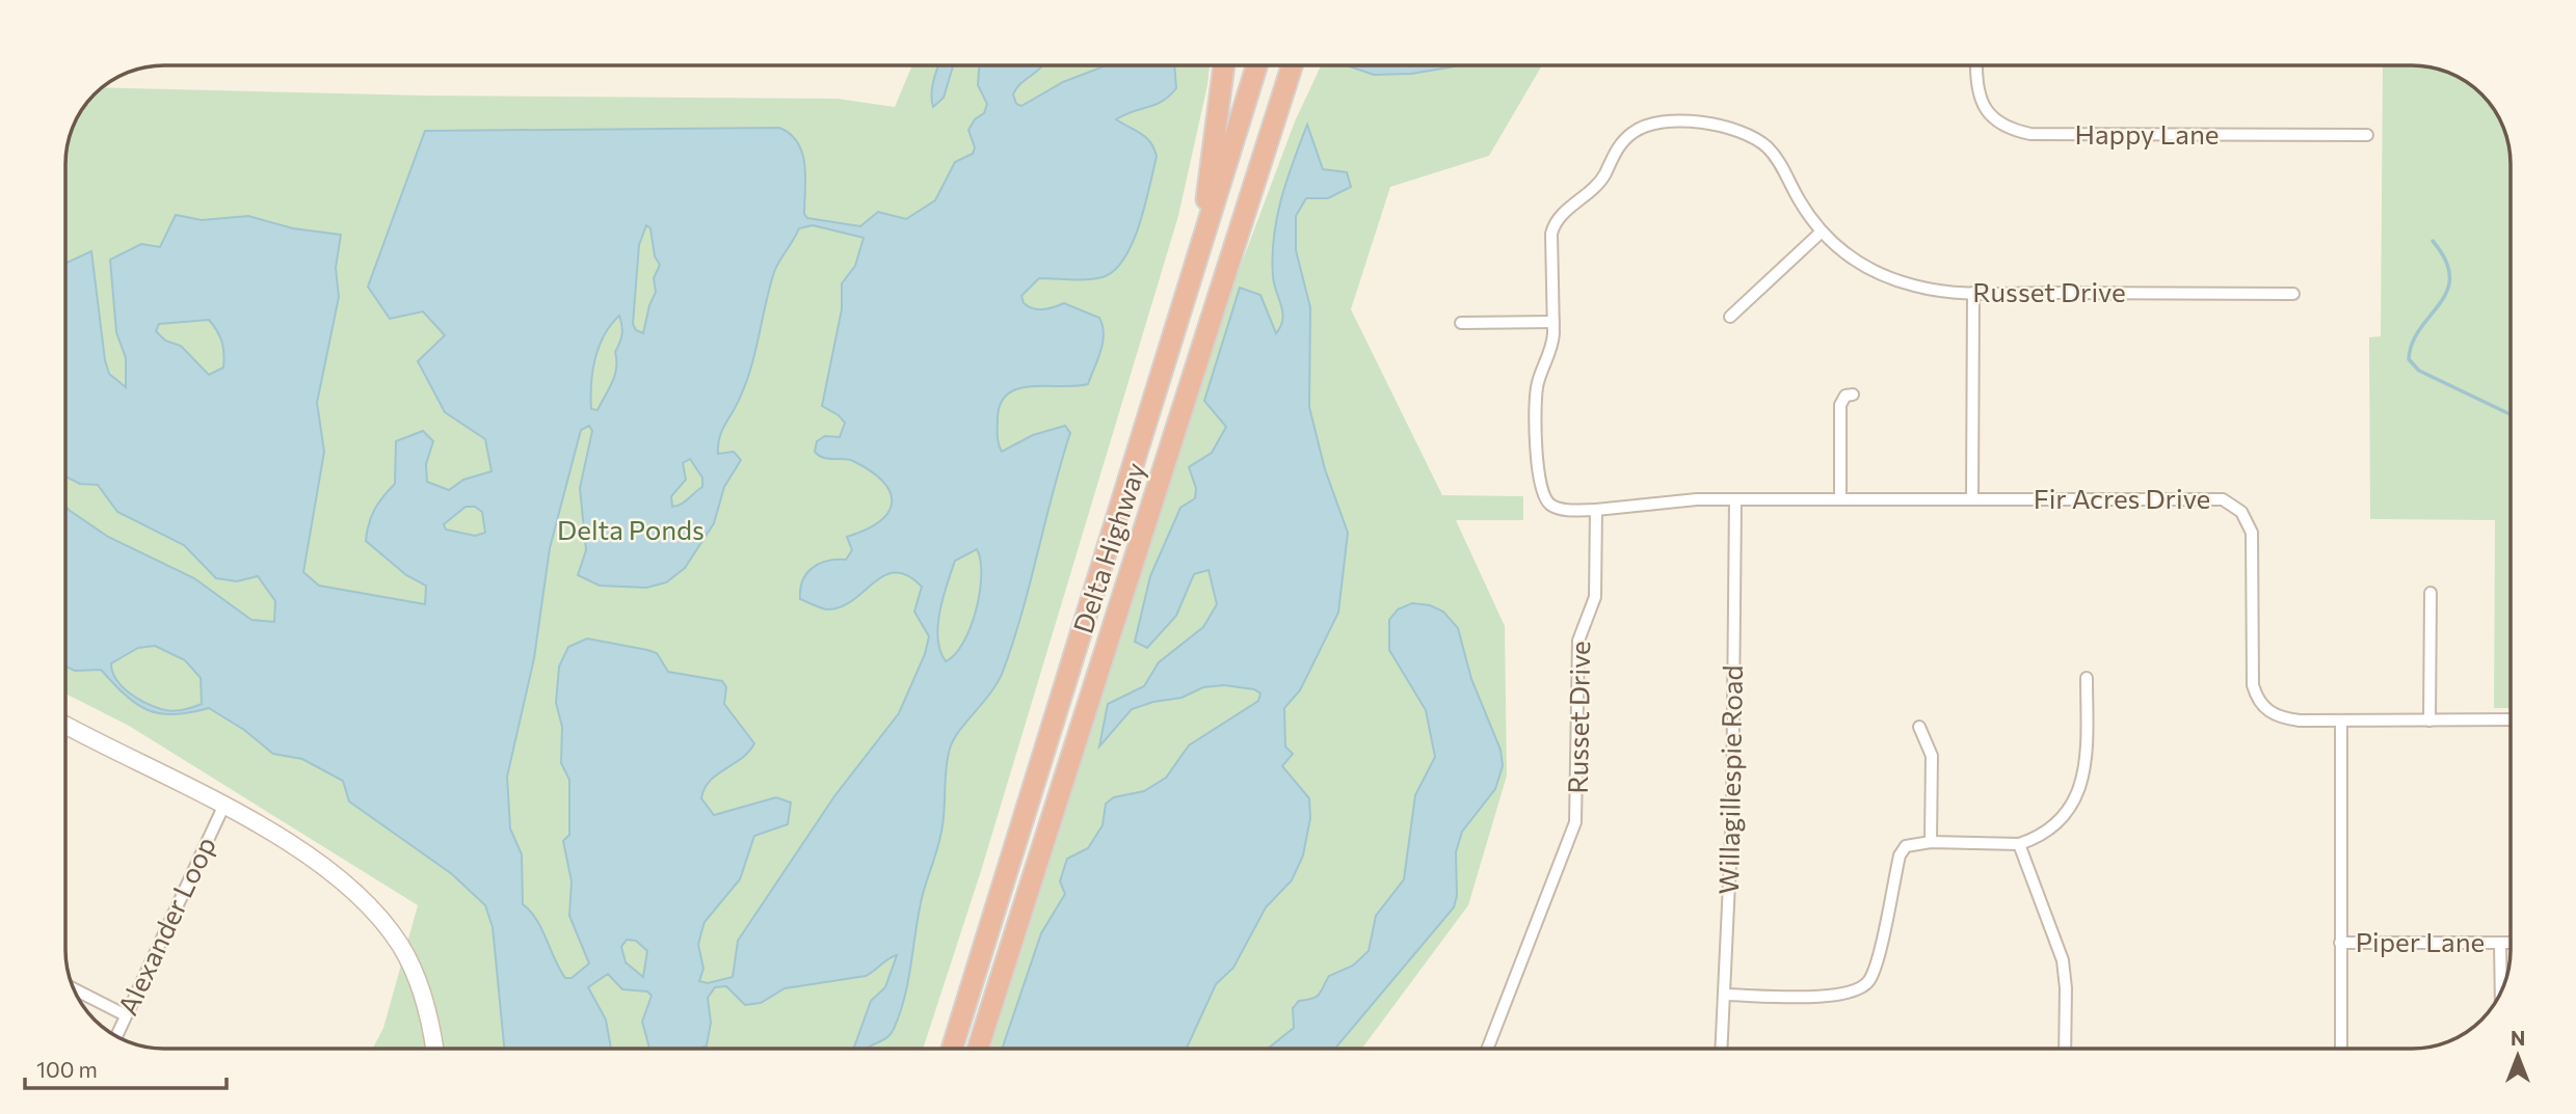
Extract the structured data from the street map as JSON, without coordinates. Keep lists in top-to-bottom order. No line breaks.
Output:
{"streets":{"highway":["Delta Highway"],"street":["Happy Lane","Russet Drive","Fir Acres Drive","Willagillespie Road","Alexander Loop","Piper Lane"]},"crossings":[["Russet Drive","Fir Acres Drive"],["Fir Acres Drive","Willagillespie Road"]],"parks":["Delta Ponds"],"scale_bar":"100 m","north":"top"}
